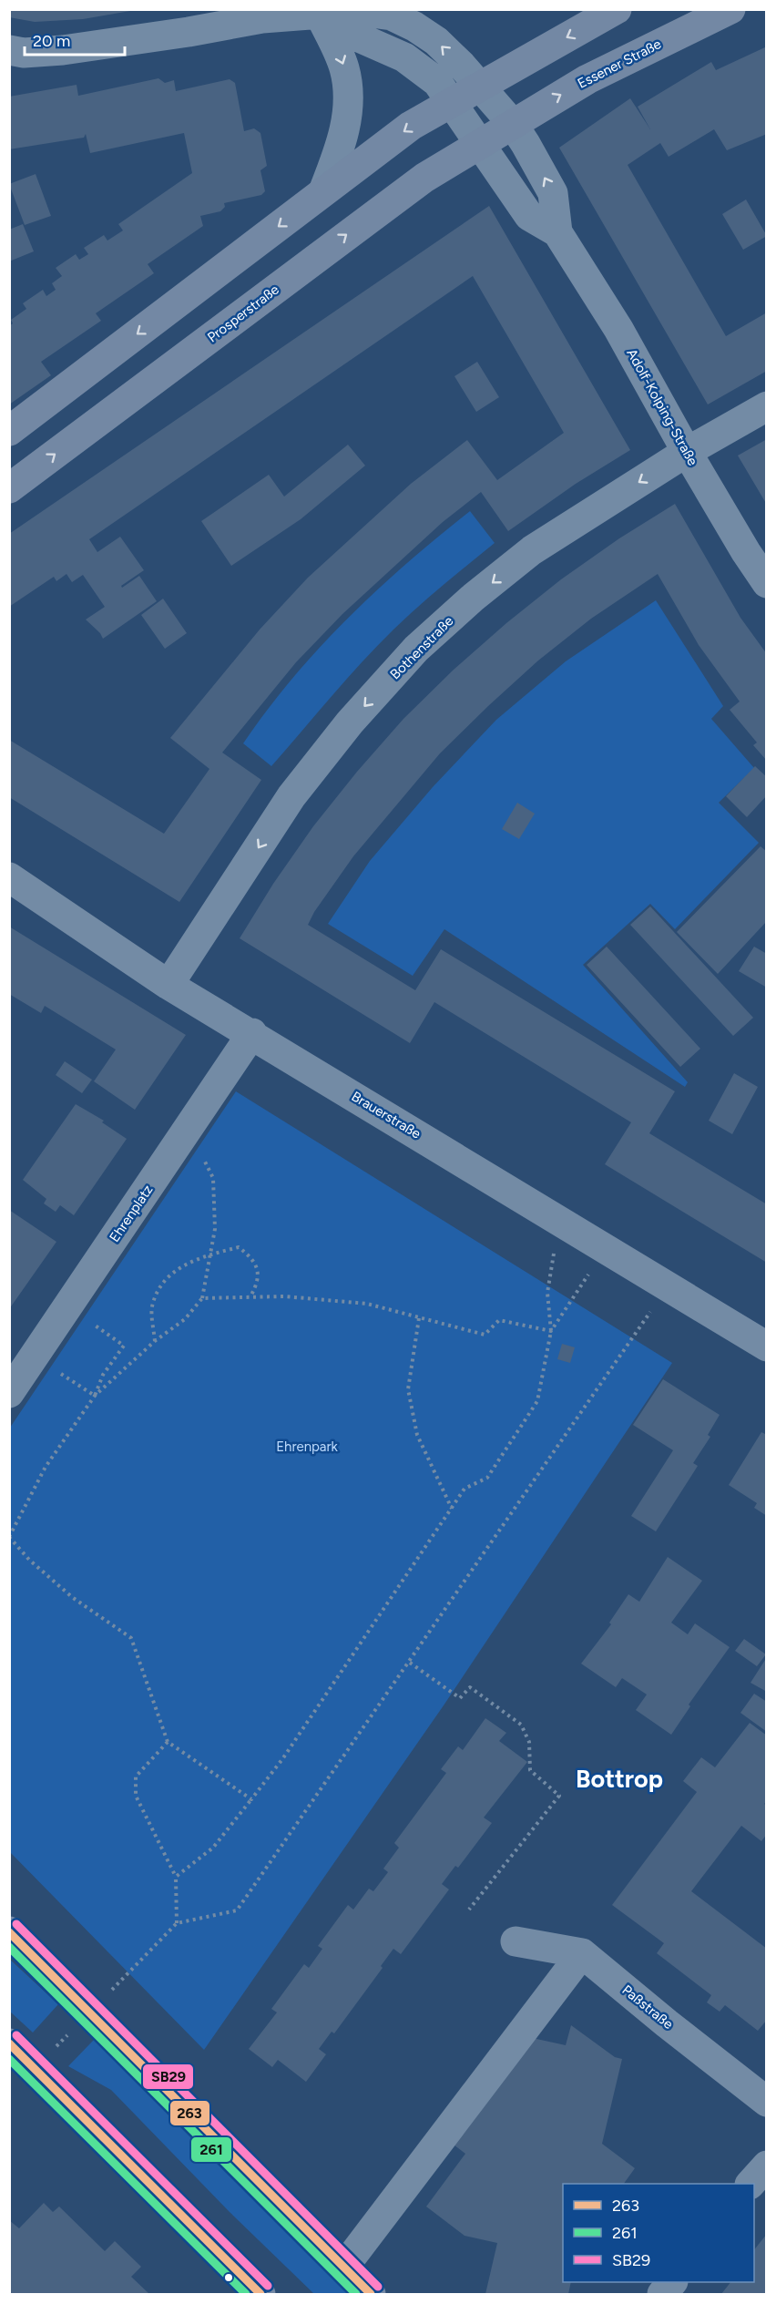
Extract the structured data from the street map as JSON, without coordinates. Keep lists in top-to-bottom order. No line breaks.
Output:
{"streets":{"main road":["Essener Straße","Prosperstraße"],"street":["Adolf-Kolping-Straße","Bothenstraße","Brauerstraße","Ehrenplatz","Paßstraße"]},"crossings":[["Essener Straße","Prosperstraße"],["Essener Straße","Adolf-Kolping-Straße"],["Prosperstraße","Adolf-Kolping-Straße"],["Adolf-Kolping-Straße","Bothenstraße"],["Bothenstraße","Brauerstraße"],["Brauerstraße","Ehrenplatz"]],"one_way":["Bothenstraße"],"districts":["Bottrop"],"parks":["Ehrenpark"],"lines":["transit line SB29","transit line 263","transit line 261"],"legend":["263","261","SB29"],"scale_bar":"20 m"}
